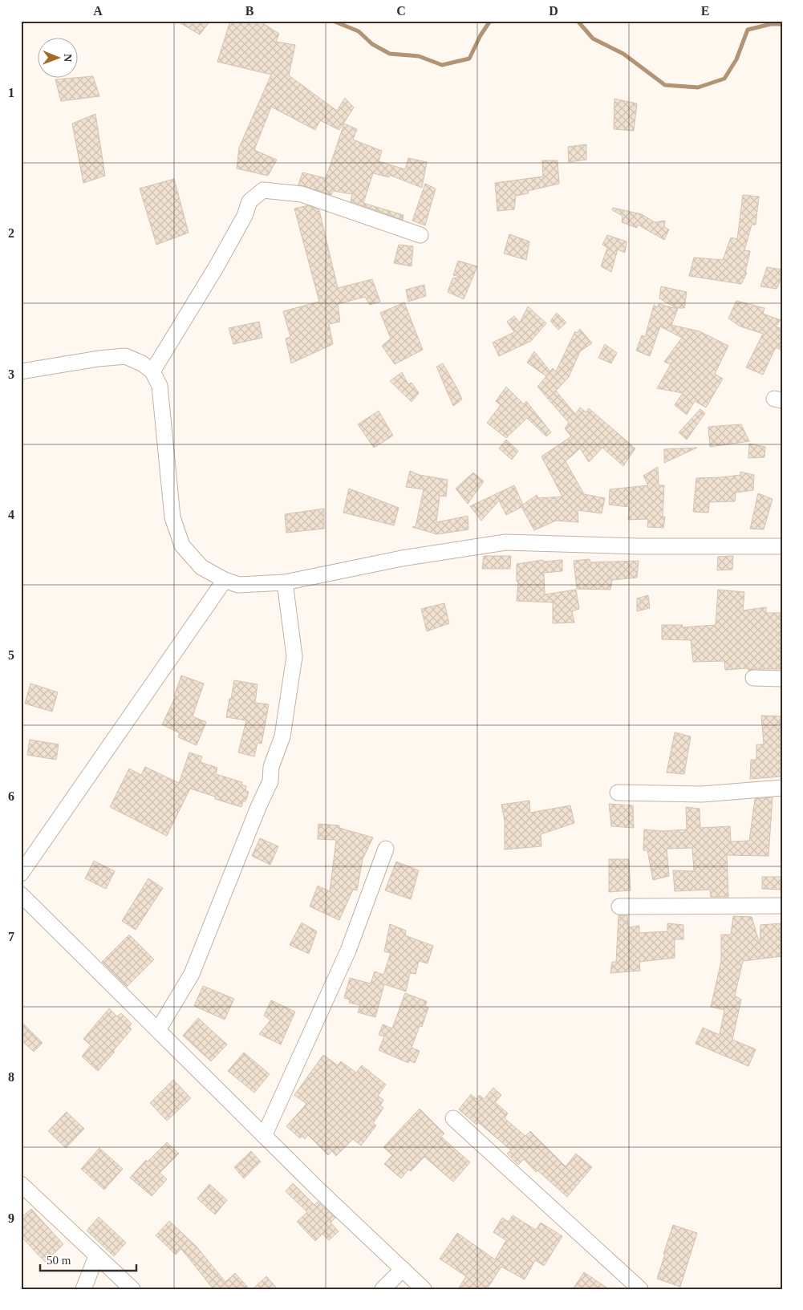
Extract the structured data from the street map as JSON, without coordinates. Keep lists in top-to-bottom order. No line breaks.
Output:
{"scale_bar":"50 m","north":"right","grid":{"columns":["A","B","C","D","E"],"rows":["1","2","3","4","5","6","7","8","9"]}}
